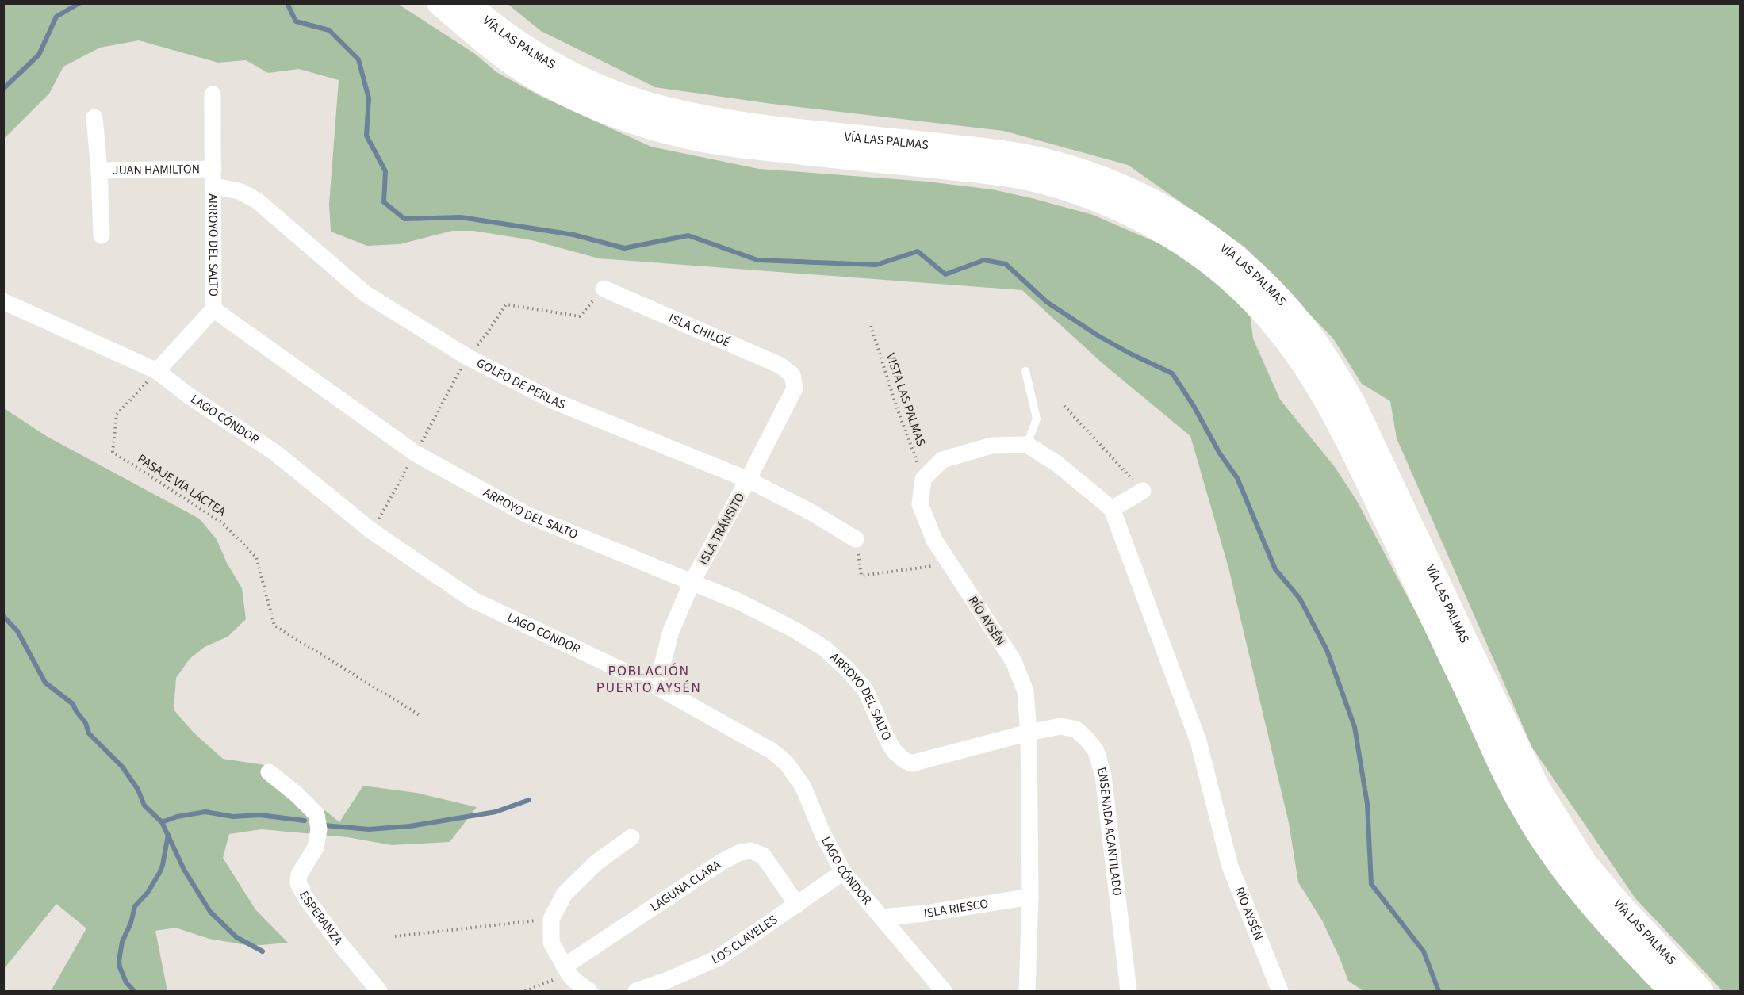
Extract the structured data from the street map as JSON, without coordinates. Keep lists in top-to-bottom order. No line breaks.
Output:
{"streets":{"highway":["VÍA LAS PALMAS"],"street":["JUAN HAMILTON","ARROYO DEL SALTO","ISLA CHILOÉ","GOLFO DE PERLAS","LAGO CÓNDOR","ISLA TRÁNSITO","RÍO AYSÉN","ENSENADA ACANTILADO","LAGUNA CLARA","ISLA RIESCO","ESPERANZA","LOS CLAVELES"],"path":["VISTA LAS PALMAS","PASAJE VÍA LÁCTEA"]},"crossings":[["JUAN HAMILTON","ARROYO DEL SALTO"],["ARROYO DEL SALTO","GOLFO DE PERLAS"],["ARROYO DEL SALTO","ISLA TRÁNSITO"],["ARROYO DEL SALTO","RÍO AYSÉN"],["ARROYO DEL SALTO","ENSENADA ACANTILADO"],["ISLA CHILOÉ","ISLA TRÁNSITO"],["GOLFO DE PERLAS","ISLA TRÁNSITO"],["VISTA LAS PALMAS","RÍO AYSÉN"],["LAGO CÓNDOR","PASAJE VÍA LÁCTEA"],["LAGO CÓNDOR","ISLA TRÁNSITO"],["LAGO CÓNDOR","ISLA RIESCO"],["LAGO CÓNDOR","LOS CLAVELES"],["RÍO AYSÉN","ENSENADA ACANTILADO"],["RÍO AYSÉN","ISLA RIESCO"],["LAGUNA CLARA","LOS CLAVELES"]],"districts":["POBLACIÓN PUERTO AYSÉN"]}
